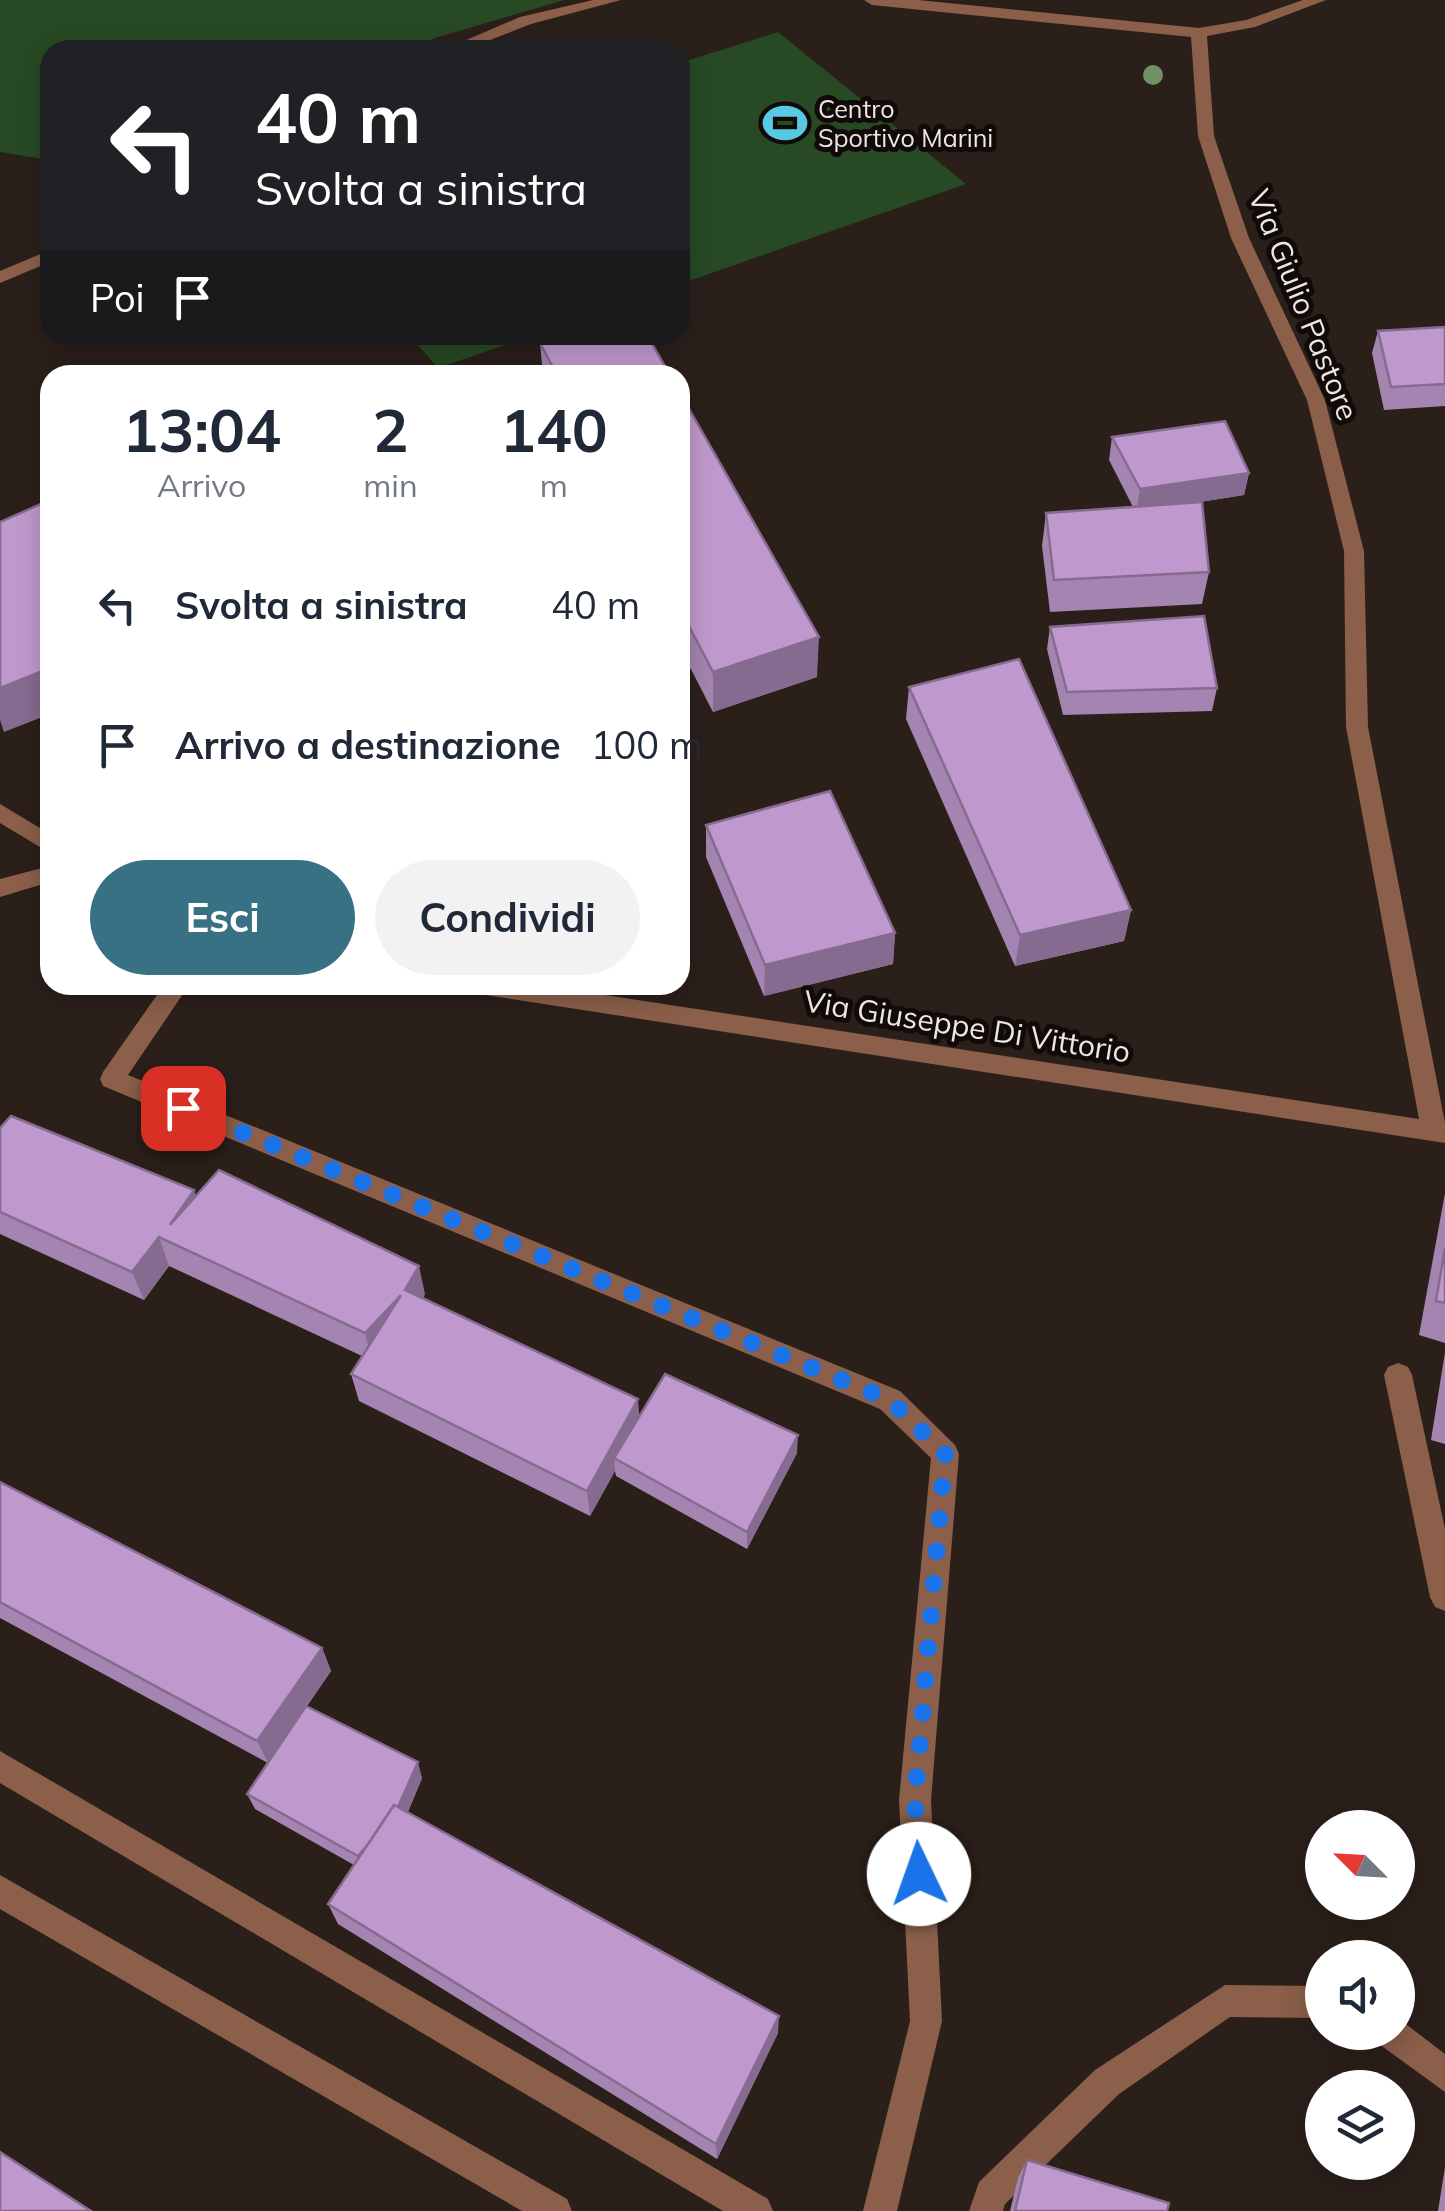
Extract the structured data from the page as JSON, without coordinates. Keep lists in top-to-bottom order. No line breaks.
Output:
{"streets":{"street":["Via Giulio Pastore","Via Giuseppe Di Vittorio"]},"crossings":[["Via Giulio Pastore","Via Giuseppe Di Vittorio"]],"places":{"sports":["Centro Sportivo Marini"]},"north":"top left","page":{"turn":["40 m","Svolta a sinistra"],"then":"Poi","eta":["13:04","Arrivo","2","min","140","m"],"list":[{"name":"Svolta a sinistra","value":"40 m"},{"name":"Arrivo a destinazione","value":"100 m"}],"buttons":["Esci","Condividi"]}}
